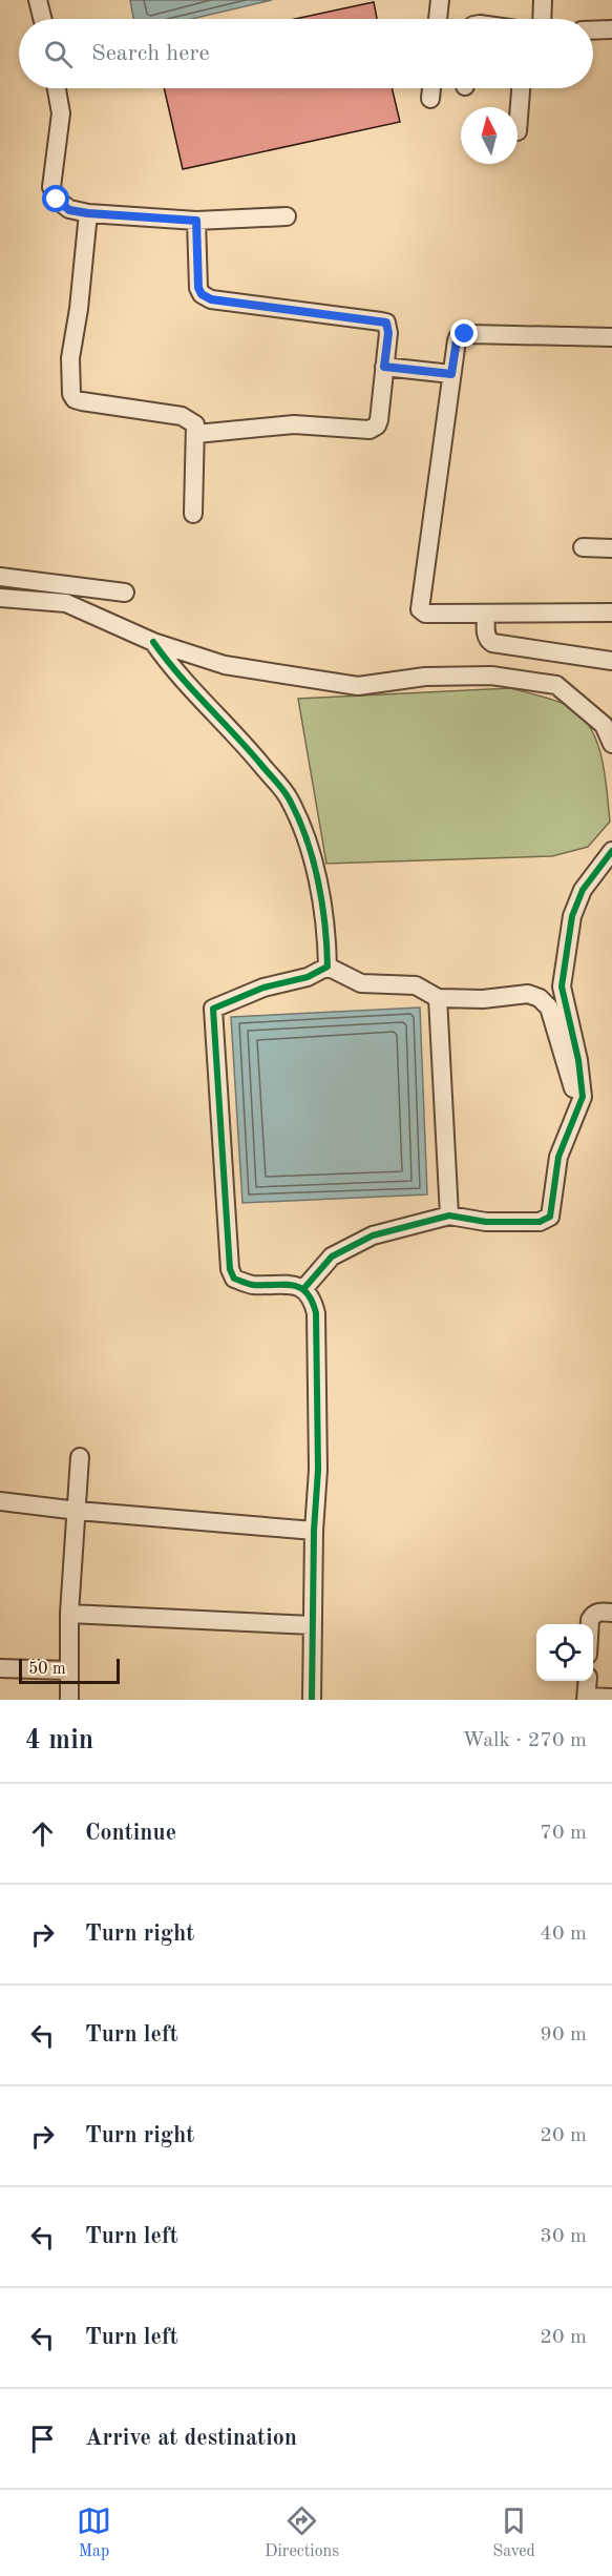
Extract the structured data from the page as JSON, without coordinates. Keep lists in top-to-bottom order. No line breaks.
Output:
{"scale_bar":"50 m","north":"top","page":{"search":"Search here","scale":"50 m","heading":["4 min","Walk · 270 m"],"list":[["Continue","70 m"],["Turn right","40 m"],["Turn left","90 m"],["Turn right","20 m"],["Turn left","30 m"],["Turn left","20 m"],"Arrive at destination"],"nav":["Map","Directions","Saved"]}}
